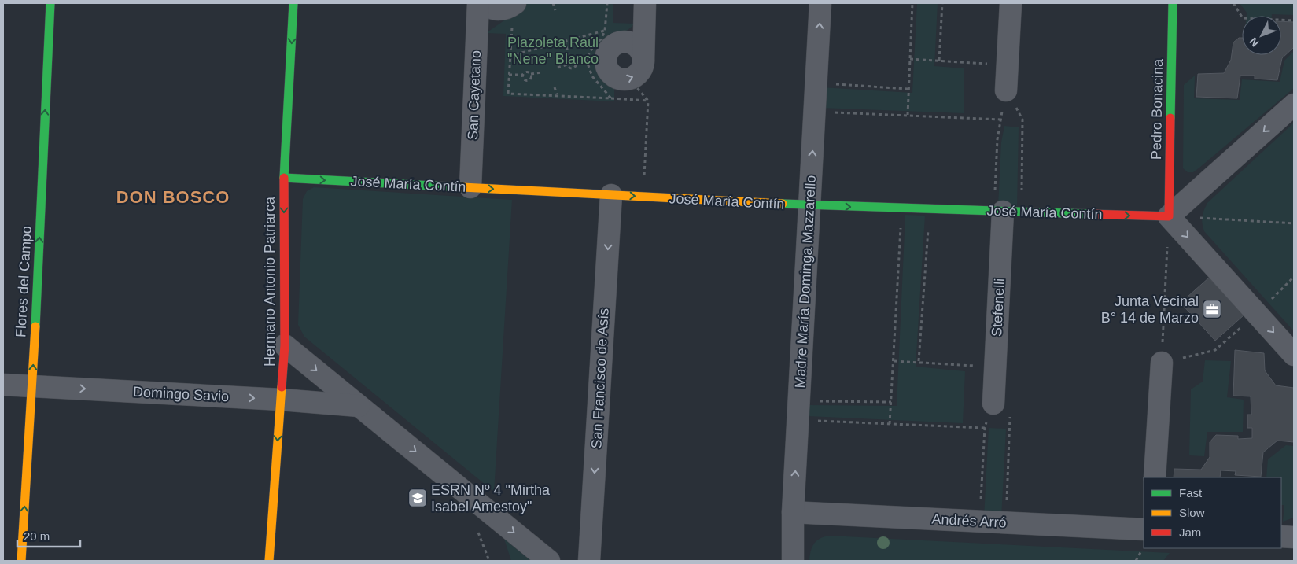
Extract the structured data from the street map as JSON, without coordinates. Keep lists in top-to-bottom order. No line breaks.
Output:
{"streets":{"street":["San Cayetano","Pedro Bonacina","José María Contín","Flores del Campo","Hermano Antonio Patriarca","Madre María Dominga Mazzarello","Stefenelli","San Francisco de Asís","Domingo Savio","Andrés Arró"]},"crossings":[["San Cayetano","José María Contín"],["Pedro Bonacina","José María Contín"],["José María Contín","Hermano Antonio Patriarca"],["José María Contín","Madre María Dominga Mazzarello"],["José María Contín","Stefenelli"],["José María Contín","San Francisco de Asís"],["Flores del Campo","Domingo Savio"],["Hermano Antonio Patriarca","Domingo Savio"],["Madre María Dominga Mazzarello","Andrés Arró"]],"one_way":["José María Contín","Flores del Campo","Hermano Antonio Patriarca","San Francisco de Asís","Domingo Savio"],"districts":["DON BOSCO"],"parks":["Plazoleta Raúl \"Nene\" Blanco"],"places":{"office":["Junta Vecinal B° 14 de Marzo"],"school or university":["ESRN Nº 4 \"Mirtha Isabel Amestoy\""]},"legend":["Fast","Slow","Jam"],"scale_bar":"20 m","north":"bottom left"}
